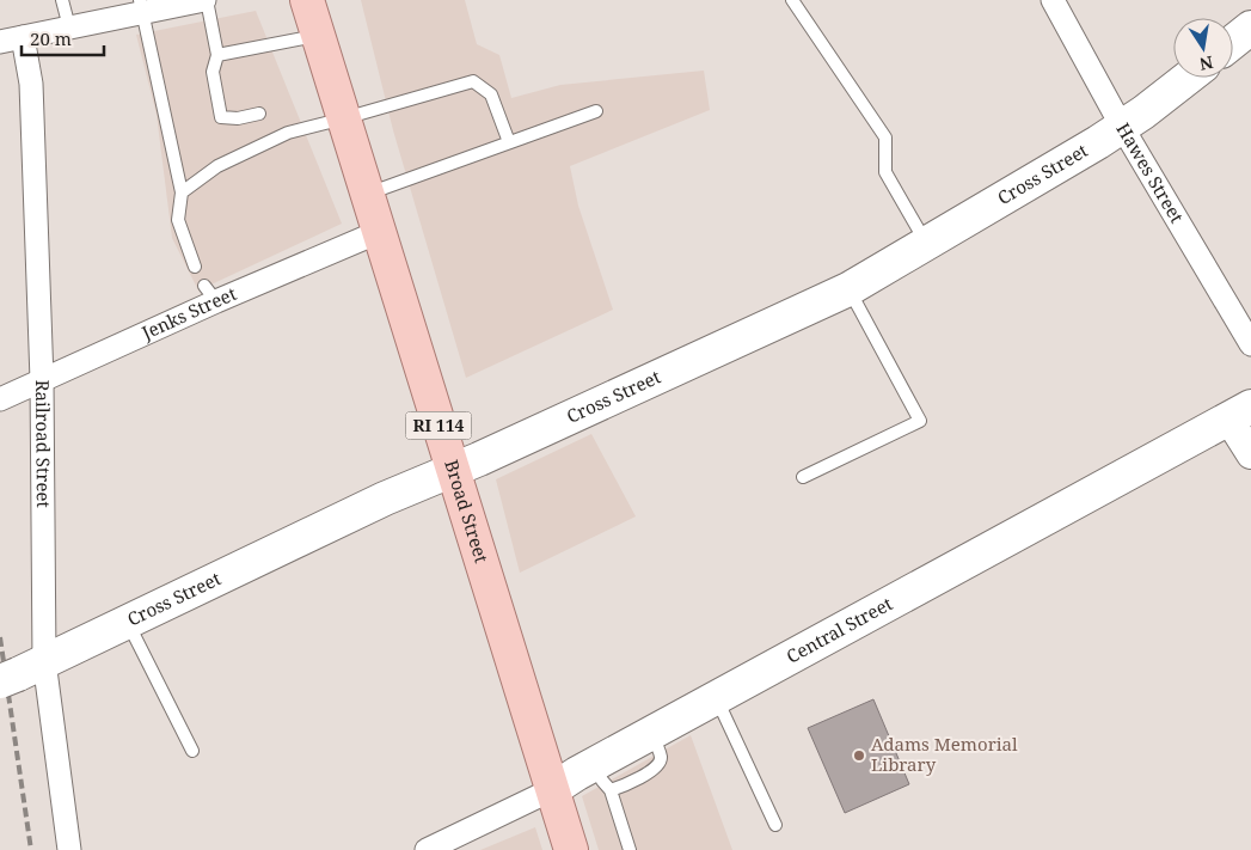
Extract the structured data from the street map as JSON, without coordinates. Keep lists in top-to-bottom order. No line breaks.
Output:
{"streets":{"main road":["Cross Street","RI 114","Broad Street","Central Street"],"street":["Hawes Street","Jenks Street","Railroad Street"]},"crossings":[["Hawes Street","Cross Street"],["Cross Street","Railroad Street"],["Cross Street","Broad Street"],["Jenks Street","Railroad Street"],["Jenks Street","Broad Street"],["Broad Street","Central Street"]],"places":["Adams Memorial Library"],"scale_bar":"20 m","north":"bottom"}
